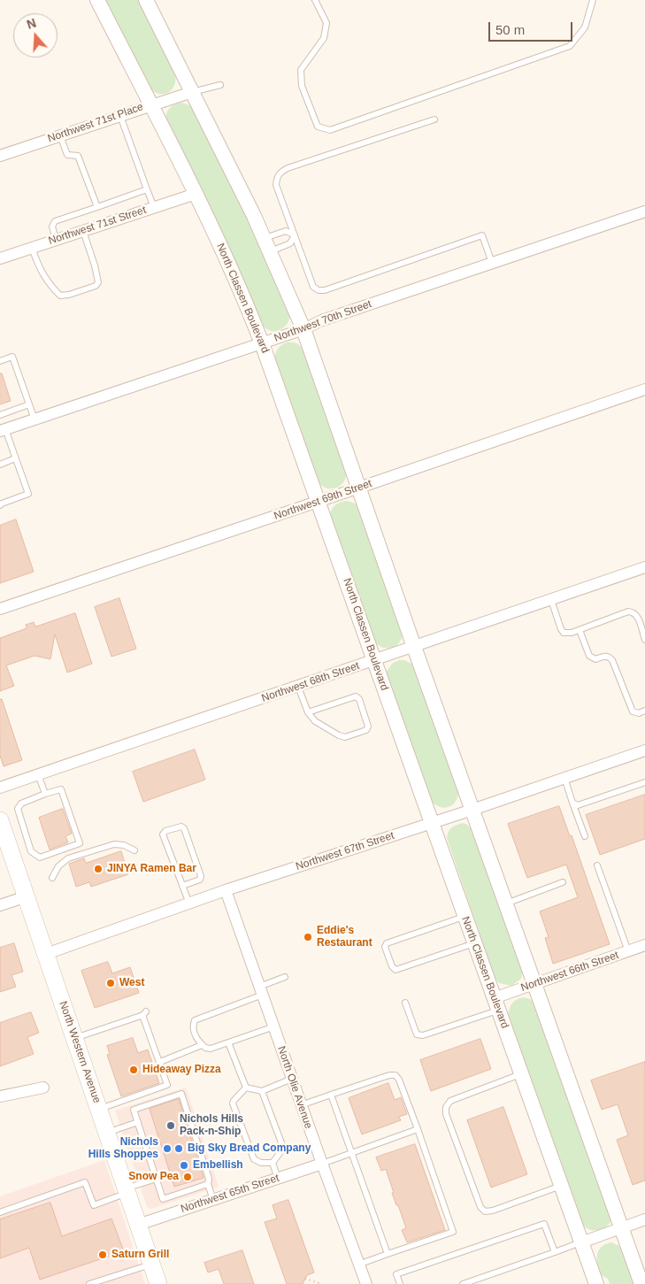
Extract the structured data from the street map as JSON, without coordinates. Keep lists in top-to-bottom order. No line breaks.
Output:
{"streets":{"main road":["North Western Avenue"],"street":["Northwest 71st Place","Northwest 71st Street","North Classen Boulevard","Northwest 70th Street","Northwest 69th Street","Northwest 68th Street","Northwest 67th Street","Northwest 66th Street","North Olie Avenue","Northwest 65th Street"]},"crossings":[["Northwest 71st Place","North Classen Boulevard"],["Northwest 71st Street","North Classen Boulevard"],["North Classen Boulevard","Northwest 70th Street"],["North Classen Boulevard","Northwest 69th Street"],["North Classen Boulevard","Northwest 68th Street"],["North Classen Boulevard","Northwest 67th Street"],["North Classen Boulevard","Northwest 66th Street"],["Northwest 67th Street","North Western Avenue"],["Northwest 67th Street","North Olie Avenue"],["North Western Avenue","Northwest 65th Street"],["North Olie Avenue","Northwest 65th Street"]],"places":["JINYA Ramen Bar","Eddie's Restaurant","West","Hideaway Pizza","Nichols Hills Pack-n-Ship","Nichols Hills Shoppes","Big Sky Bread Company","Embellish","Snow Pea","Saturn Grill"],"scale_bar":"50 m","north":"top"}
